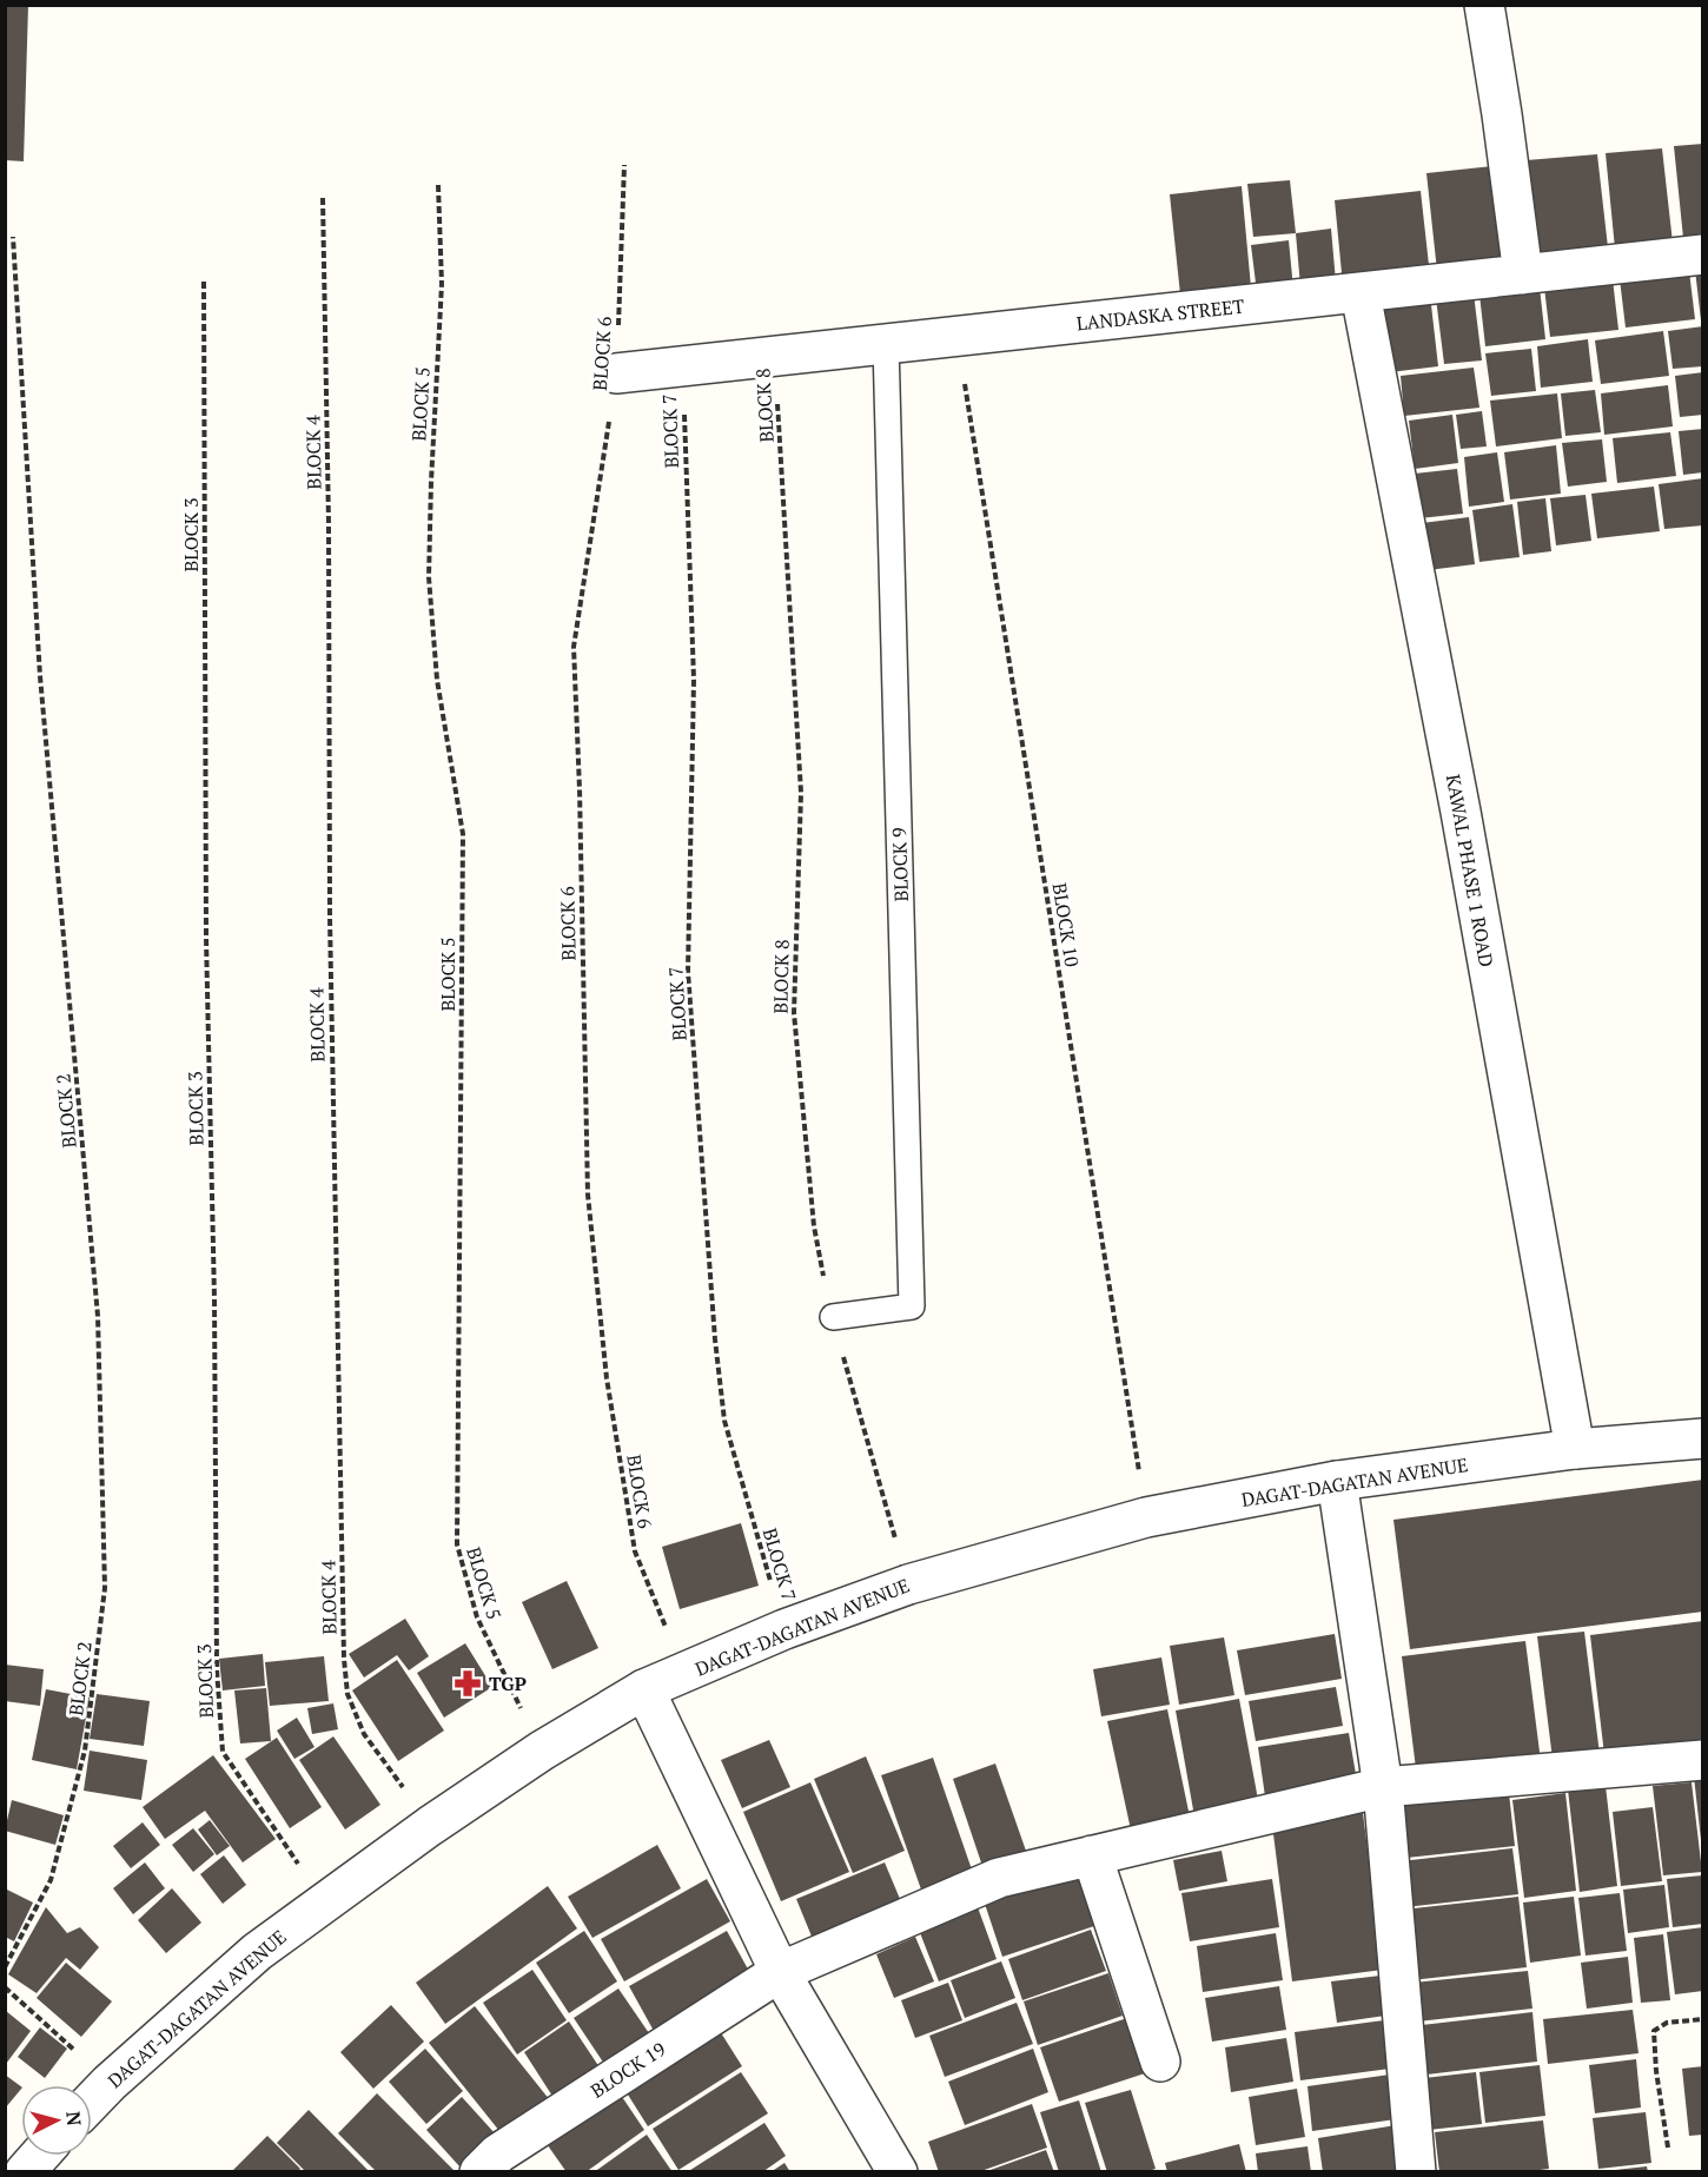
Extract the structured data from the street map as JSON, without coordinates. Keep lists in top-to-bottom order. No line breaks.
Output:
{"streets":{"street":["LANDASKA STREET","KAWAL PHASE 1 ROAD","DAGAT-DAGATAN AVENUE","BLOCK 19"],"lane":["BLOCK 9"],"path":["BLOCK 6","BLOCK 5","BLOCK 8","BLOCK 7","BLOCK 4","BLOCK 3","BLOCK 10","BLOCK 2"]},"crossings":[["LANDASKA STREET","BLOCK 6"],["LANDASKA STREET","BLOCK 8"],["LANDASKA STREET","BLOCK 7"],["LANDASKA STREET","BLOCK 9"],["LANDASKA STREET","KAWAL PHASE 1 ROAD"],["LANDASKA STREET","BLOCK 10"],["BLOCK 6","DAGAT-DAGATAN AVENUE"],["BLOCK 5","DAGAT-DAGATAN AVENUE"],["BLOCK 8","BLOCK 9"],["BLOCK 8","DAGAT-DAGATAN AVENUE"],["BLOCK 7","DAGAT-DAGATAN AVENUE"],["BLOCK 4","DAGAT-DAGATAN AVENUE"],["BLOCK 3","DAGAT-DAGATAN AVENUE"],["KAWAL PHASE 1 ROAD","DAGAT-DAGATAN AVENUE"],["BLOCK 10","DAGAT-DAGATAN AVENUE"]],"places":{"pharmacy":["TGP"]},"north":"right"}
